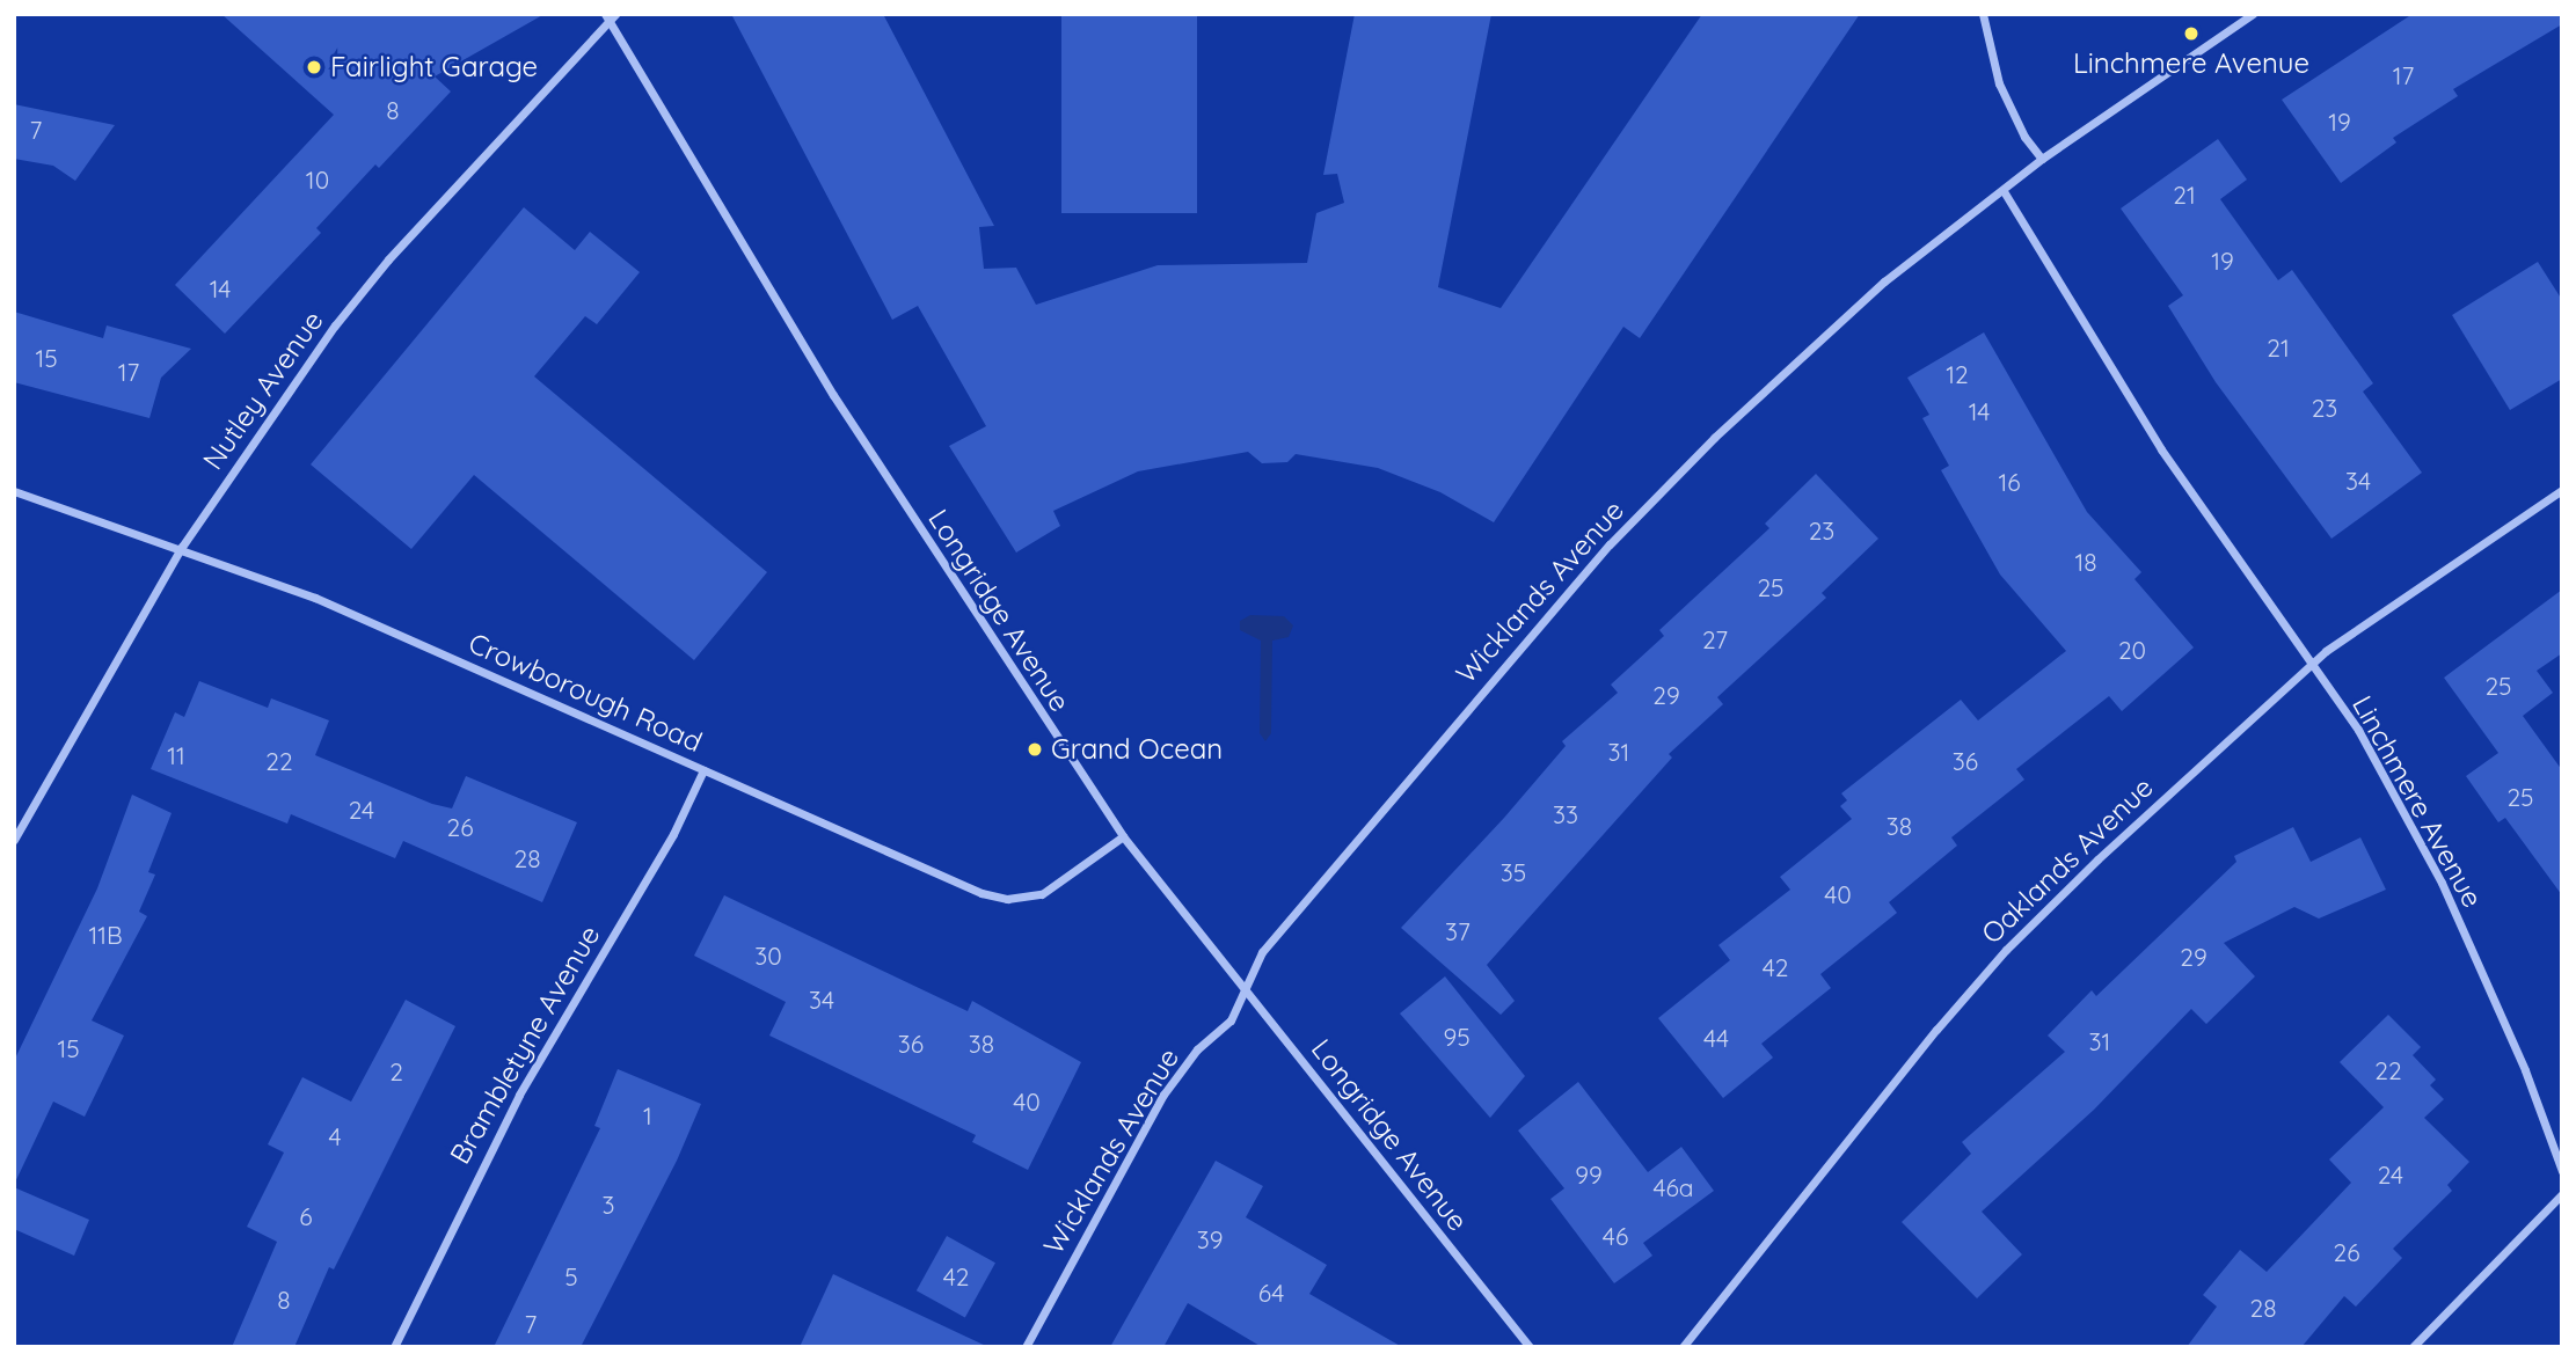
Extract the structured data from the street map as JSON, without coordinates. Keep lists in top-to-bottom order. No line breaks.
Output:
{"streets":{"street":["Nutley Avenue","Wicklands Avenue","Longridge Avenue","Crowborough Road","Linchmere Avenue","Oaklands Avenue","Brambletyne Avenue"]},"crossings":[["Nutley Avenue","Longridge Avenue"],["Nutley Avenue","Crowborough Road"],["Wicklands Avenue","Longridge Avenue"],["Wicklands Avenue","Linchmere Avenue"],["Longridge Avenue","Crowborough Road"],["Crowborough Road","Brambletyne Avenue"],["Linchmere Avenue","Oaklands Avenue"]],"places":["Linchmere Avenue","Fairlight Garage","Grand Ocean"],"house_numbers":["17","8","19","7","10","21","19","14","21","15","17","12","23","14","34","16","23","18","25","27","20","25","29","31","11","22","36","25","24","33","38","26","28","35","40","37","11B","30","29","42","34","95","44","31","36","38","15","22","2","40","1","4","99","24","46a","3","6","46","39","26","5","42","64","8","28","7"]}
